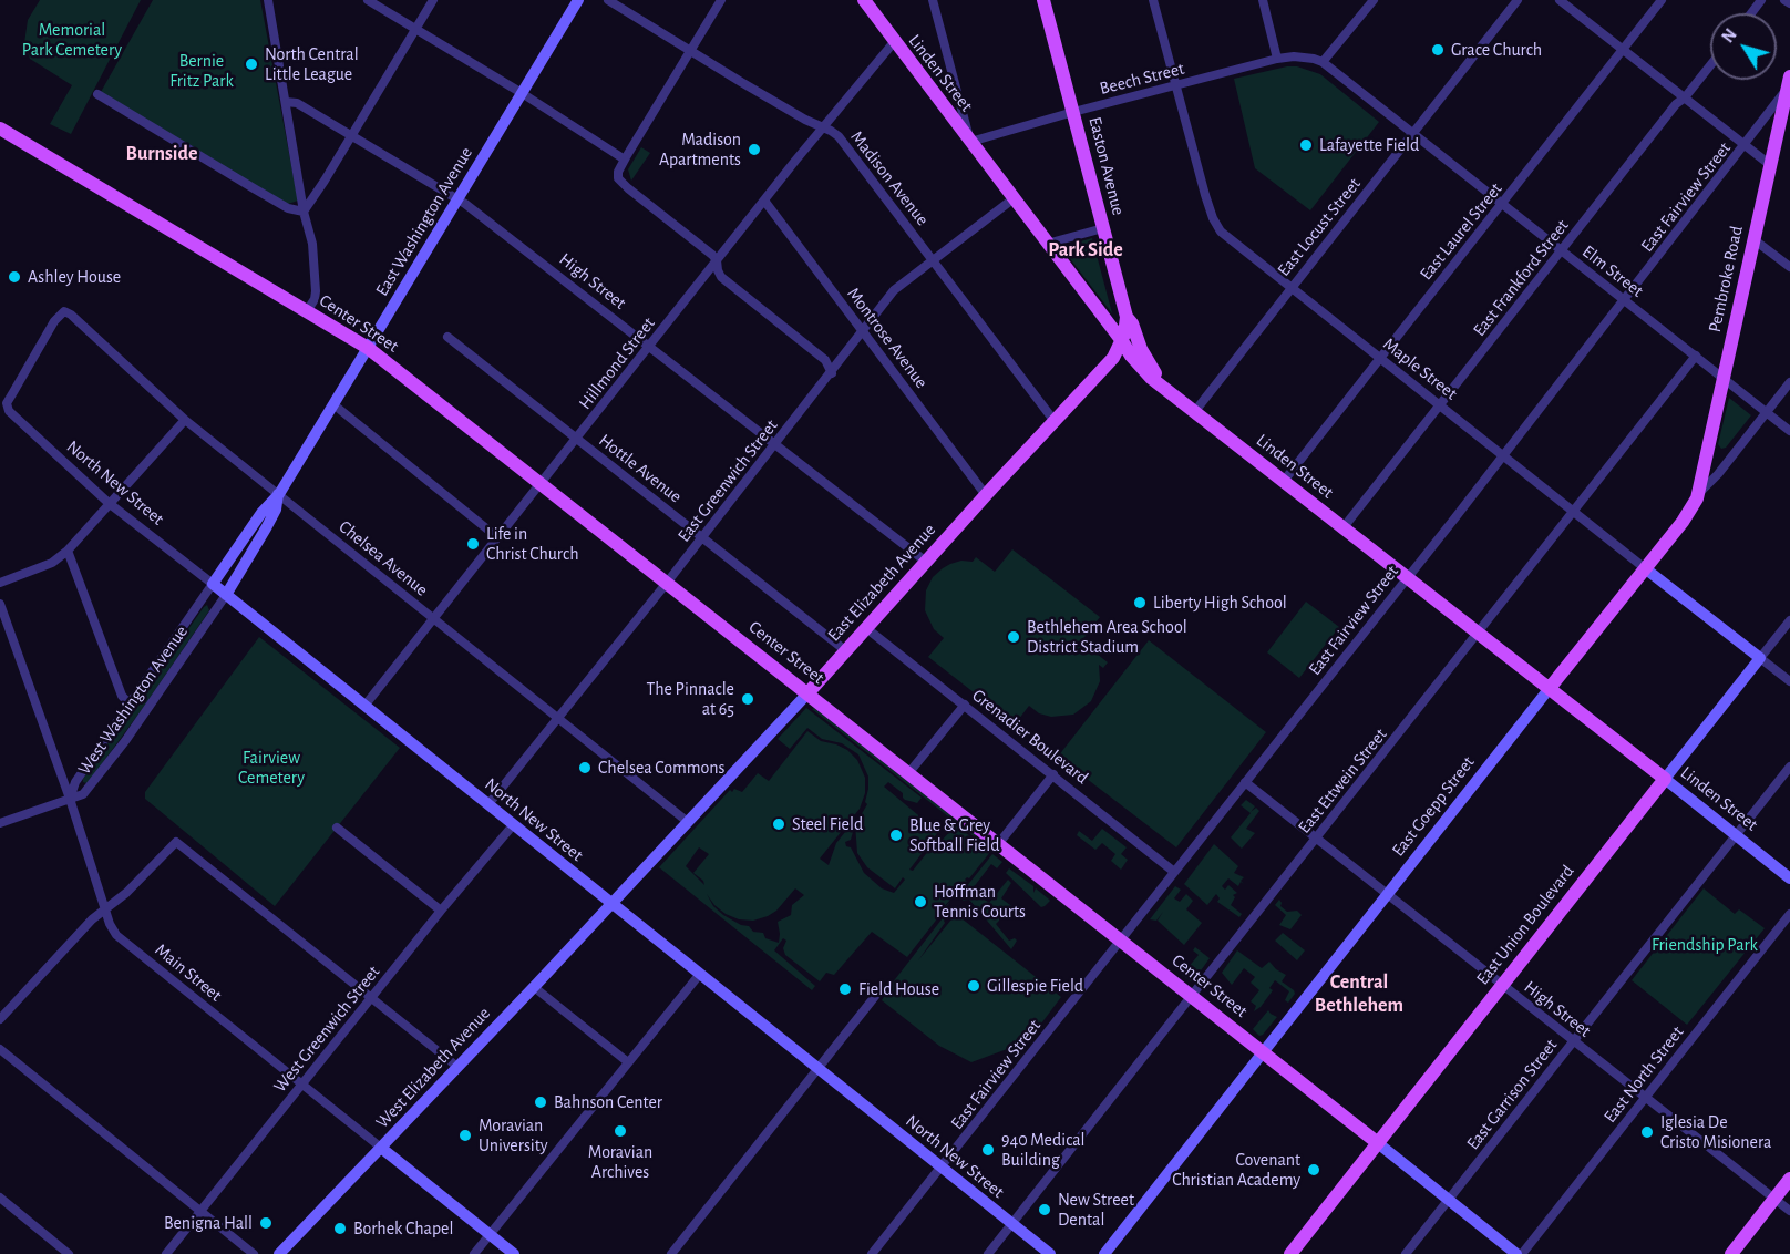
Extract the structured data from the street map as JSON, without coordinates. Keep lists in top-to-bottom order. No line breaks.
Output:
{"streets":{"main road":["Linden Street","Easton Avenue","Pembroke Road","Center Street","East Elizabeth Avenue","East Goepp Street","East Union Boulevard"],"street":["Beech Street","Madison Avenue","East Fairview Street","East Washington Avenue","East Locust Street","East Laurel Street","Elm Street","East Frankford Street","High Street","Montrose Avenue","Hillmond Street","Maple Street","Hottle Avenue","East Greenwich Street","North New Street","Chelsea Avenue","West Washington Avenue","Grenadier Boulevard","East Ettwein Street","Main Street","West Greenwich Street","West Elizabeth Avenue","East North Street","East Garrison Street"]},"crossings":[["Linden Street","Beech Street"],["Linden Street","Easton Avenue"],["Linden Street","East Fairview Street"],["Linden Street","East Locust Street"],["Linden Street","East Laurel Street"],["Linden Street","East Frankford Street"],["Linden Street","Hillmond Street"],["Linden Street","East Greenwich Street"],["Linden Street","East Elizabeth Avenue"],["Linden Street","East Ettwein Street"],["Linden Street","East Goepp Street"],["Linden Street","East Union Boulevard"],["Linden Street","East Garrison Street"],["Beech Street","Easton Avenue"],["Beech Street","Elm Street"],["Beech Street","Maple Street"],["Easton Avenue","East Elizabeth Avenue"],["Madison Avenue","Hillmond Street"],["Madison Avenue","East Greenwich Street"],["Madison Avenue","East Elizabeth Avenue"],["East Fairview Street","Elm Street"],["East Fairview Street","Pembroke Road"],["East Fairview Street","High Street"],["East Fairview Street","Center Street"],["East Fairview Street","Maple Street"],["East Fairview Street","North New Street"],["East Fairview Street","Grenadier Boulevard"],["East Washington Avenue","High Street"],["East Washington Avenue","Center Street"],["East Washington Avenue","North New Street"],["East Washington Avenue","Chelsea Avenue"],["East Washington Avenue","West Washington Avenue"],["East Locust Street","Elm Street"],["East Locust Street","Maple Street"],["East Laurel Street","Elm Street"],["East Laurel Street","Maple Street"],["Elm Street","East Frankford Street"],["Elm Street","Pembroke Road"],["Elm Street","East Ettwein Street"],["Elm Street","East Goepp Street"],["East Frankford Street","Maple Street"],["Pembroke Road","East Goepp Street"],["High Street","Hillmond Street"],["High Street","East Greenwich Street"],["High Street","East Elizabeth Avenue"],["High Street","East Ettwein Street"],["High Street","East Goepp Street"],["High Street","East Union Boulevard"],["High Street","East North Street"],["High Street","East Garrison Street"],["Center Street","Hillmond Street"],["Center Street","East Greenwich Street"],["Center Street","East Elizabeth Avenue"],["Center Street","East Ettwein Street"],["Center Street","East Goepp Street"],["Center Street","East Union Boulevard"],["Center Street","East North Street"],["Center Street","East Garrison Street"],["Montrose Avenue","Hillmond Street"],["Montrose Avenue","East Greenwich Street"],["Montrose Avenue","East Elizabeth Avenue"],["Hillmond Street","Hottle Avenue"],["Hillmond Street","North New Street"],["Hillmond Street","Chelsea Avenue"],["Maple Street","East Ettwein Street"],["Maple Street","East Goepp Street"],["Maple Street","East Union Boulevard"],["Hottle Avenue","East Greenwich Street"],["Hottle Avenue","East Elizabeth Avenue"],["East Greenwich Street","North New Street"],["East Greenwich Street","Chelsea Avenue"],["North New Street","Chelsea Avenue"],["North New Street","East Elizabeth Avenue"],["North New Street","West Washington Avenue"],["North New Street","East Ettwein Street"],["North New Street","West Greenwich Street"],["North New Street","West Elizabeth Avenue"],["Chelsea Avenue","East Elizabeth Avenue"],["East Elizabeth Avenue","Grenadier Boulevard"],["East Elizabeth Avenue","West Elizabeth Avenue"],["West Washington Avenue","Main Street"],["Main Street","West Greenwich Street"],["Main Street","West Elizabeth Avenue"]],"districts":["Burnside","Park Side","Central Bethlehem"],"parks":["Memorial Park Cemetery","Bernie Fritz Park","Fairview Cemetery","Friendship Park"],"places":["Grace Church","North Central Little League","Lafayette Field","Madison Apartments","Ashley House","Life in Christ Church","Liberty High School","Bethlehem Area School District Stadium","The Pinnacle at 65","Chelsea Commons","Steel Field","Blue & Grey Softball Field","Hoffman Tennis Courts","Gillespie Field","Field House","Bahnson Center","Moravian Archives","Iglesia De Cristo Misionera","Moravian University","940 Medical Building","Covenant Christian Academy","New Street Dental","Benigna Hall","Borhek Chapel"],"north":"top left"}
